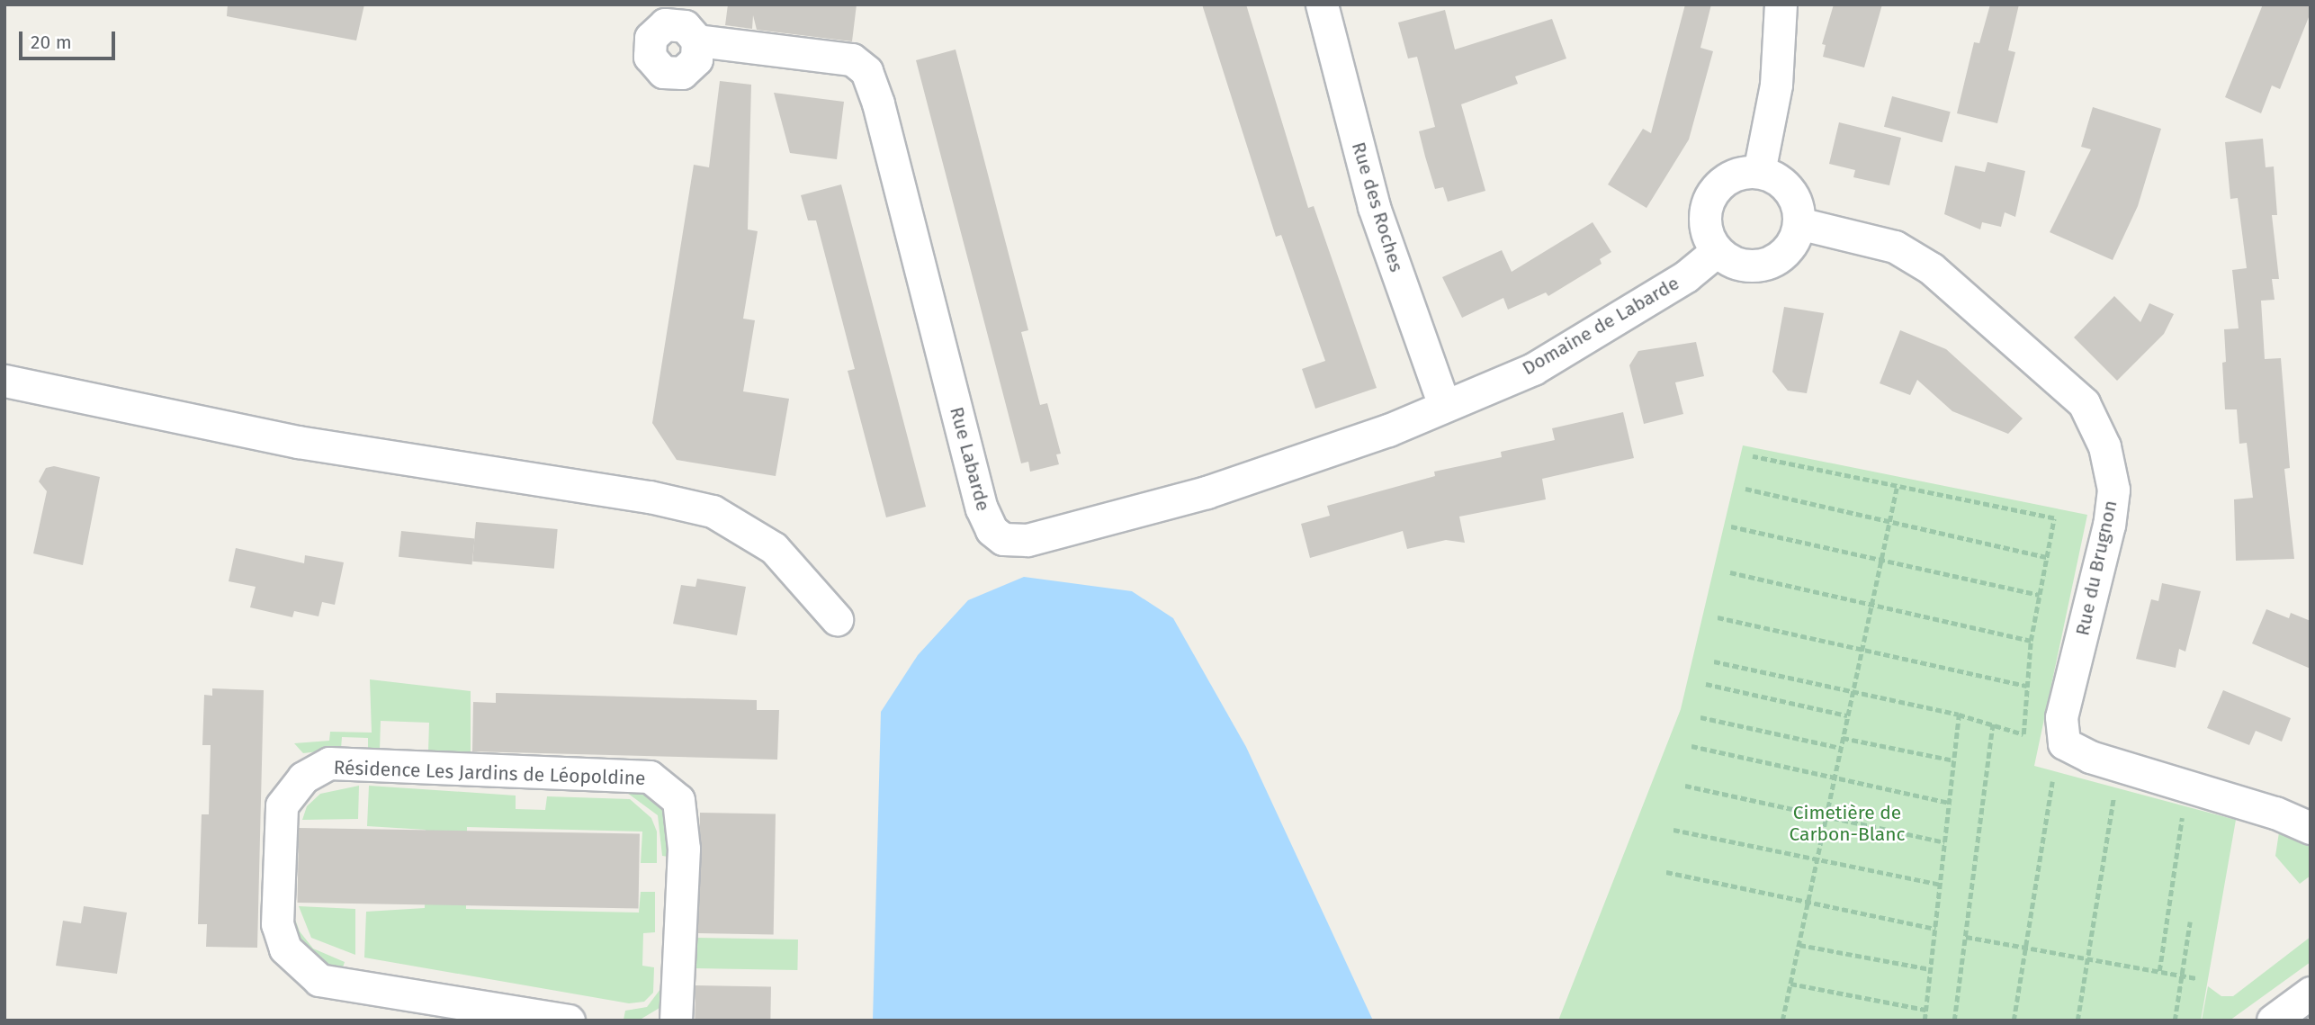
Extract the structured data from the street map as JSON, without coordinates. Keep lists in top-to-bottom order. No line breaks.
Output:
{"streets":{"street":["Rue des Roches","Domaine de Labarde","Rue Labarde","Rue du Brugnon","Résidence Les Jardins de Léopoldine"]},"crossings":[["Rue des Roches","Domaine de Labarde"],["Rue des Roches","Rue Labarde"],["Domaine de Labarde","Rue Labarde"],["Domaine de Labarde","Rue du Brugnon"]],"parks":["Cimetière de Carbon-Blanc"],"scale_bar":"20 m"}
